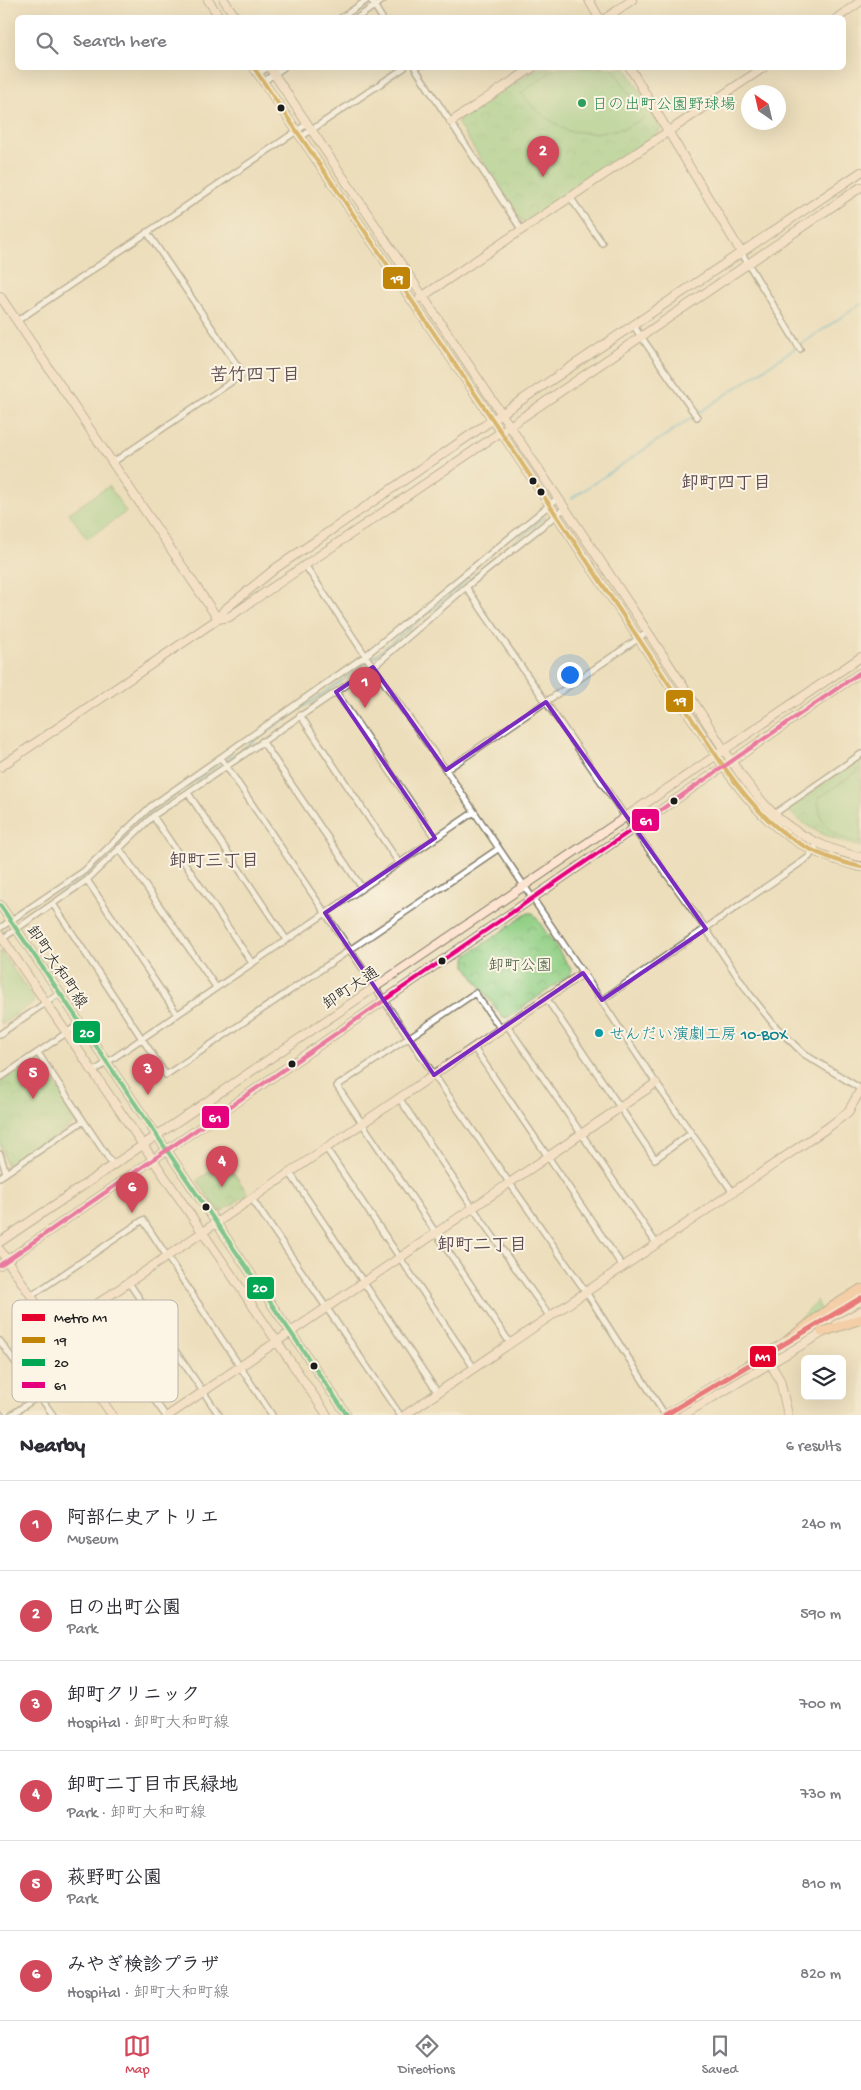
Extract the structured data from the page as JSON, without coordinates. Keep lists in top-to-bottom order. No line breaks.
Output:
{"streets":{"street":["卸町大和町線","卸町大通"]},"crossings":[["卸町大和町線","卸町大通"]],"districts":["苦竹四丁目","卸町四丁目","卸町三丁目","卸町二丁目"],"parks":["卸町公園"],"places":["日の出町公園野球場","せんだい演劇工房 10-BOX"],"lines":["transit line 19","transit line 61","transit line 20","metro line M1"],"legend":["Metro M1","19","20","61"],"north":"top left","page":{"search":"Search here","pins":["2","1","3","5","4","6"],"heading":["Nearby","6 results"],"list":[{"mark":"1","name":"阿部仁史アトリエ","note":"Museum","value":"240 m"},{"mark":"2","name":"日の出町公園","note":"Park","value":"590 m"},{"mark":"3","name":"卸町クリニック","note":"Hospital · 卸町大和町線","value":"700 m"},{"mark":"4","name":"卸町二丁目市民緑地","note":"Park · 卸町大和町線","value":"730 m"},{"mark":"5","name":"萩野町公園","note":"Park","value":"810 m"},{"mark":"6","name":"みやぎ検診プラザ","note":"Hospital · 卸町大和町線","value":"820 m"}],"nav":["Map","Directions","Saved"]}}
